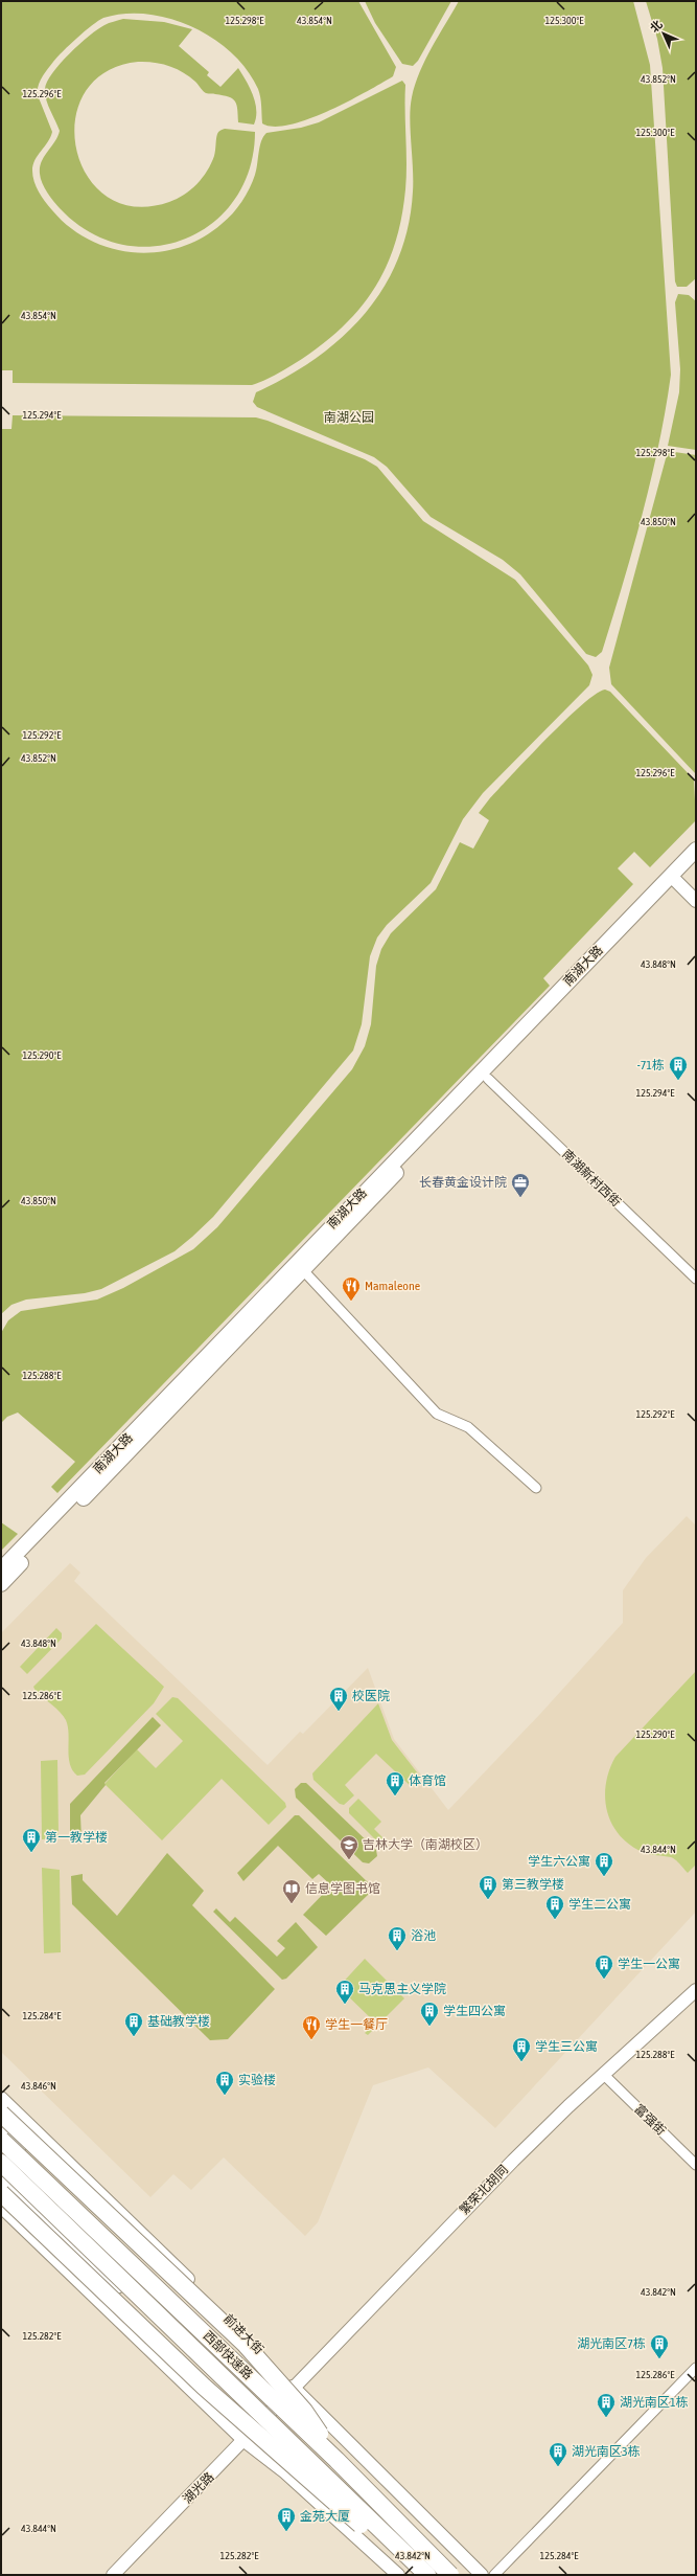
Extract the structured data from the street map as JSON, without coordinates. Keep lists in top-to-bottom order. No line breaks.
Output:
{"streets":{"highway":["西部快速路"],"main road":["南湖大路","繁荣北胡同","前进大街","湖光路"],"street":["南湖新村西街","富强街"]},"crossings":[["南湖大路","南湖新村西街"],["富强街","繁荣北胡同"],["繁荣北胡同","前进大街"],["繁荣北胡同","湖光路"],["前进大街","湖光路"]],"parks":["南湖公园"],"places":{"building":["-71栋","校医院","体育馆","第一教学楼","学生六公寓","第三教学楼","学生二公寓","浴池","学生一公寓","马克思主义学院","学生四公寓","基础教学楼","学生三公寓","实验楼","湖光南区7栋","湖光南区1栋","湖光南区3栋","金苑大厦"],"office":["长春黄金设计院"],"restaurant":["Mamaleone","学生一餐厅"],"school or university":["吉林大学（南湖校区）"],"library":["信息学图书馆"]},"north":"top left","coordinates":["125.298°E","125.300°E","43.854°N","43.852°N","125.296°E","125.294°E","43.850°N","125.292°E","43.848°N","125.290°E","125.288°E","125.286°E","43.844°N","125.284°E","43.846°N","43.842°N","125.282°E"]}
